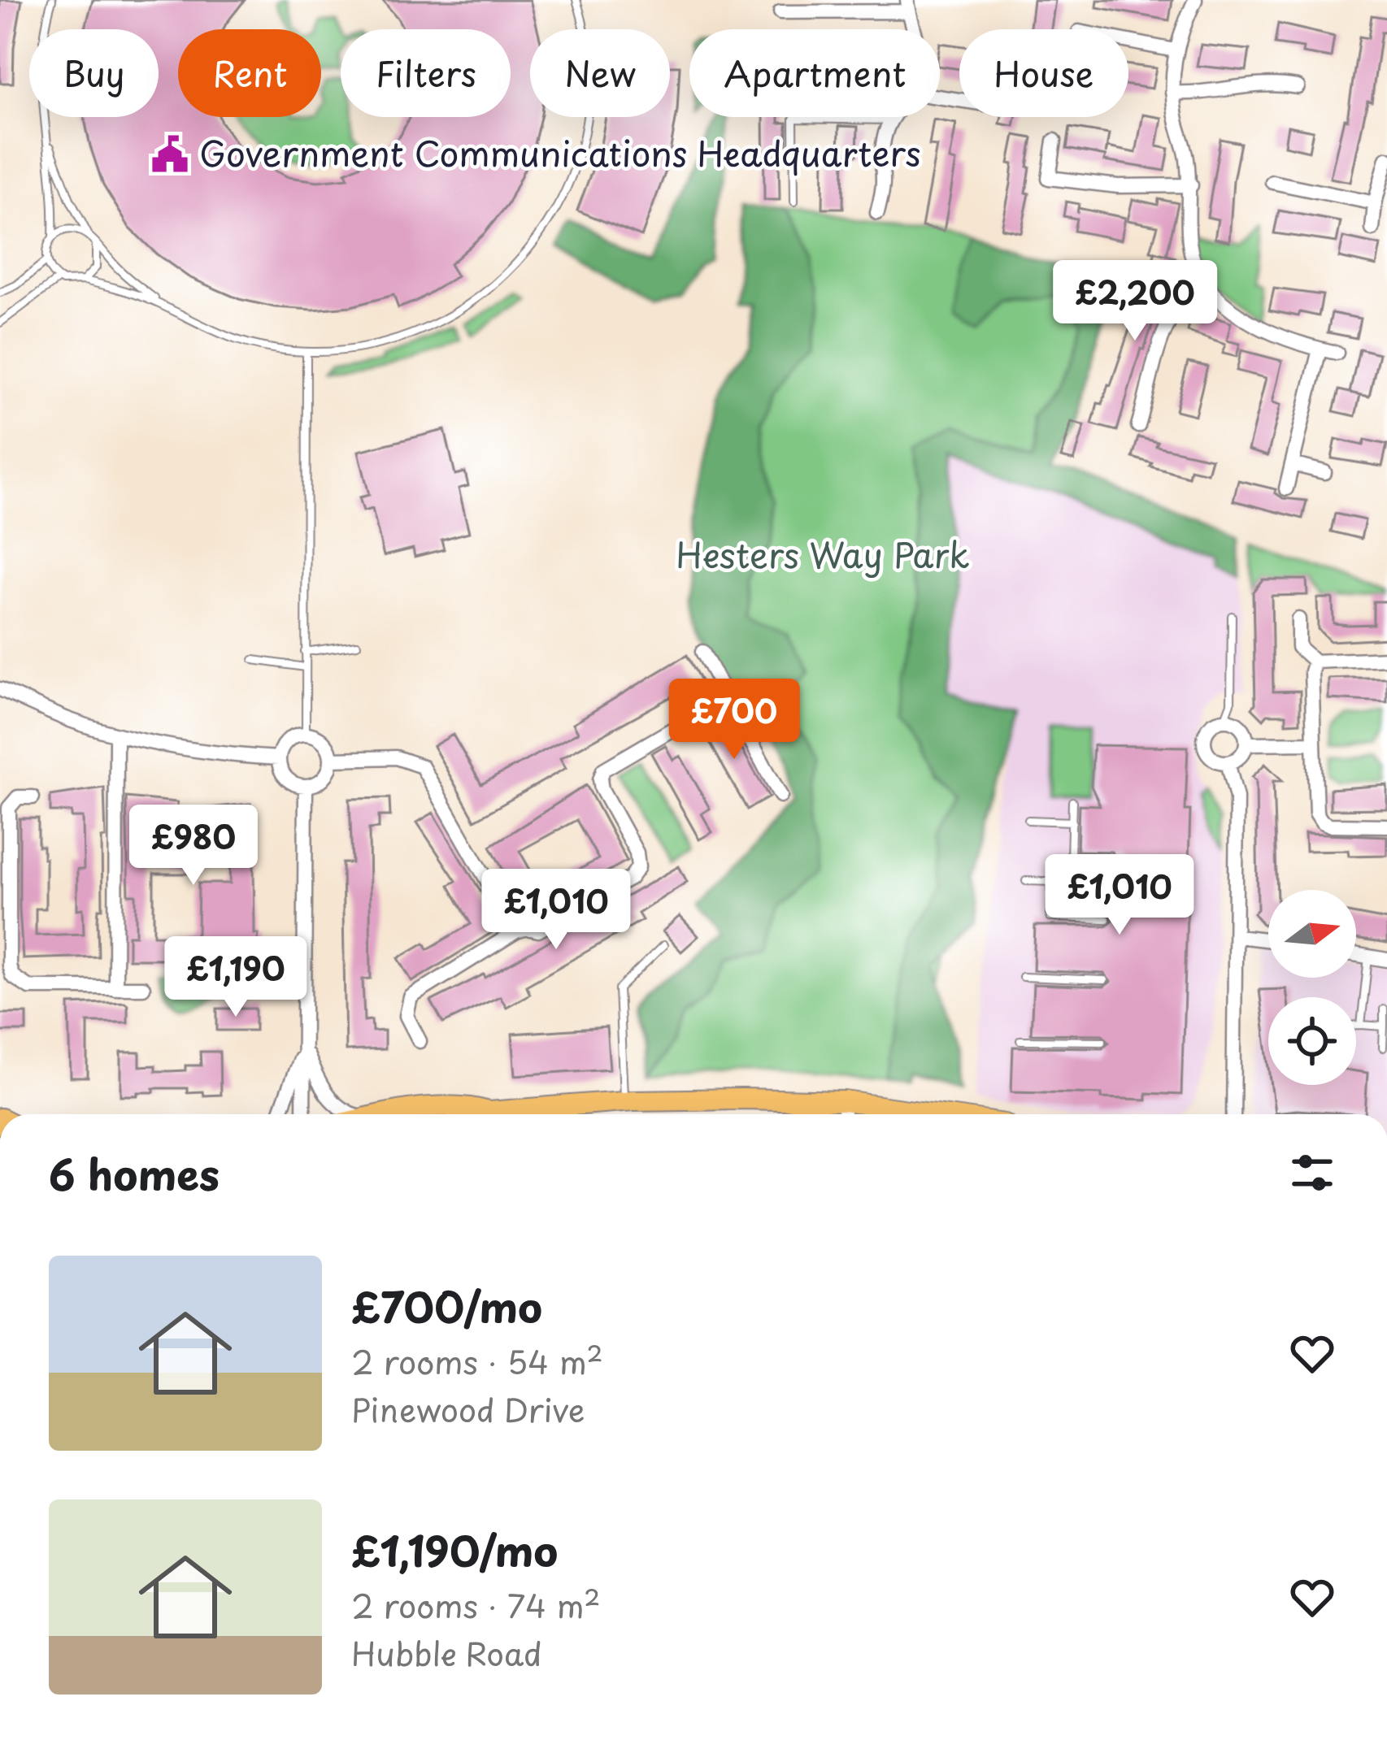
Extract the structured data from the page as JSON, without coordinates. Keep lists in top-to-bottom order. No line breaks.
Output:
{"parks":["Hesters Way Park"],"places":{"public building":["Government Communications Headquarters"]},"north":"right","page":{"chip":["Buy","Rent","Filters","New","Apartment","House"],"price":["£2,200","£700","£980","£1,010","£1,010","£1,190"],"heading":"6 homes","list":[{"name":"£700/mo","note":"2 rooms · 54 m² · Pinewood Drive"},{"name":"£1,190/mo","note":"2 rooms · 74 m² · Hubble Road"}]}}
